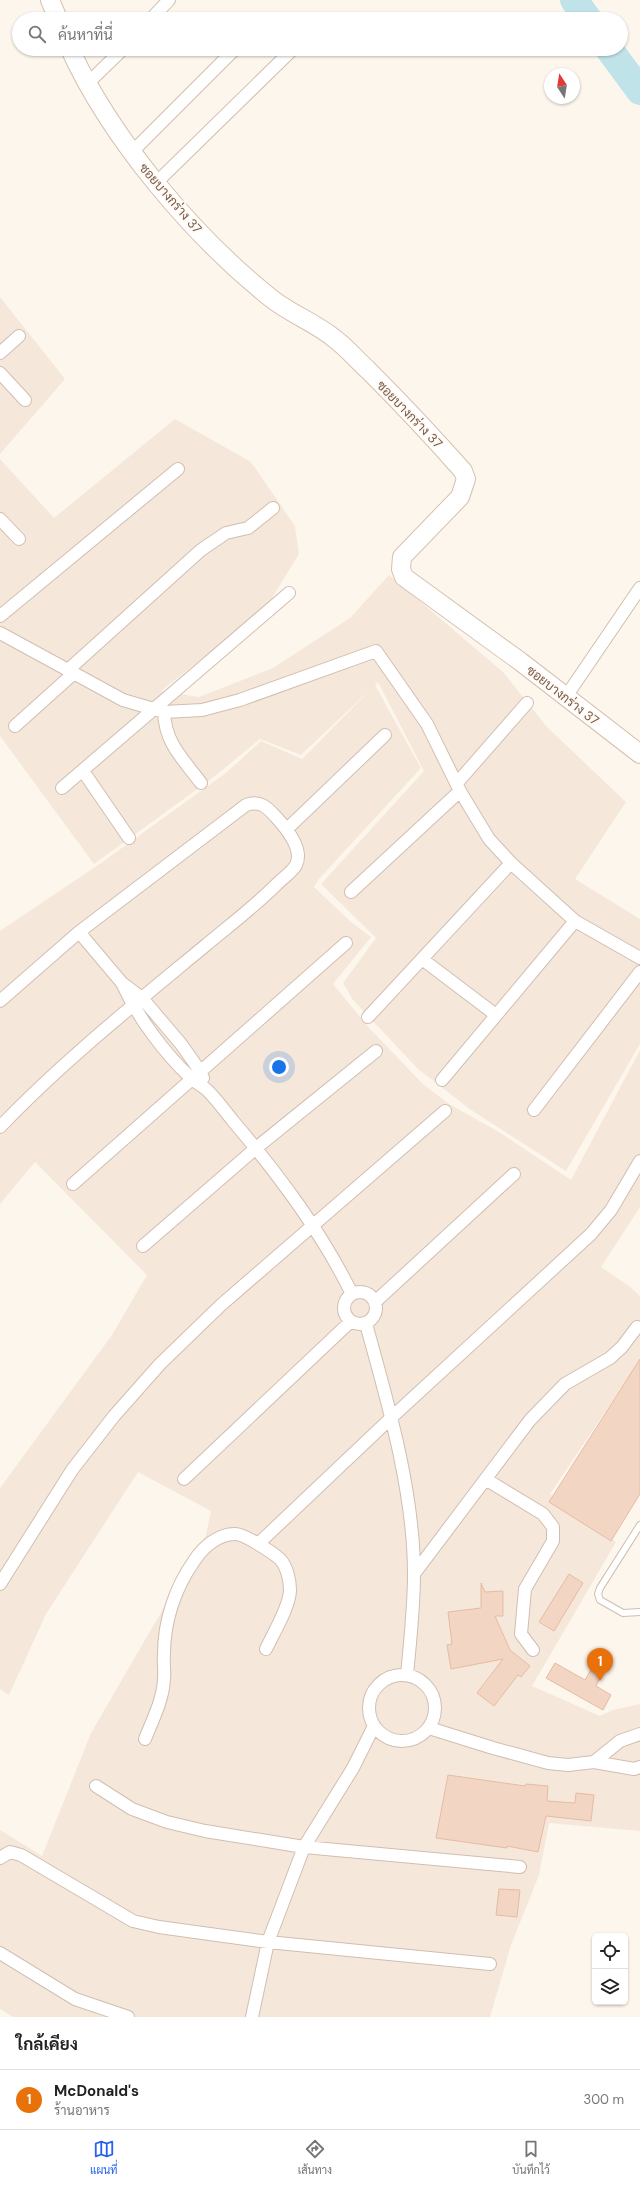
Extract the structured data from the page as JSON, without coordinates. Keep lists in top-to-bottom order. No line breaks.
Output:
{"streets":{"street":["ซอยบางกร่าง 37"]},"north":"top","page":{"search":"ค้นหาที่นี่","pins":"1","heading":"ใกล้เคียง","list":[{"mark":"1","name":"McDonald's","note":"ร้านอาหาร","value":"300 m"}],"nav":["แผนที่","เส้นทาง","บันทึกไว้"]}}
